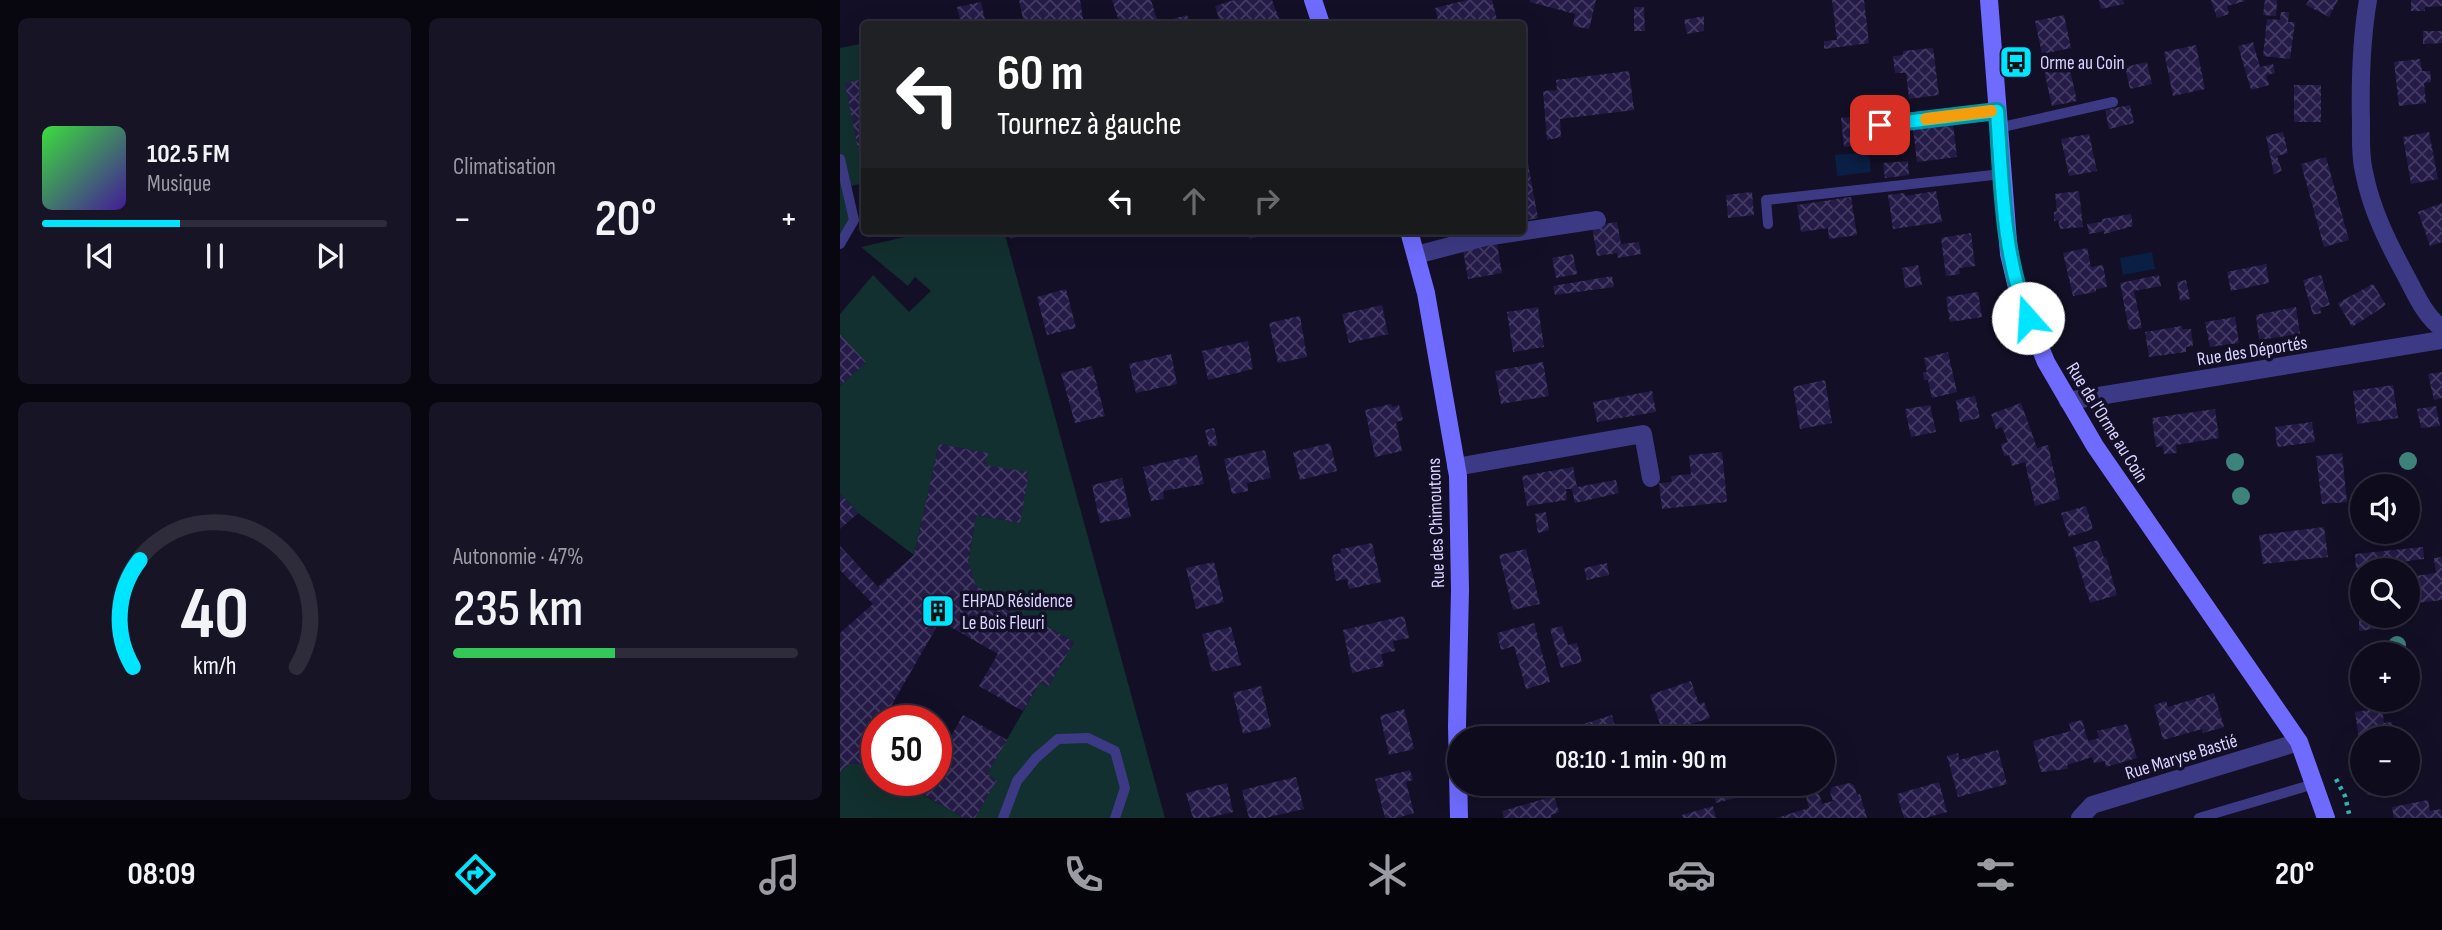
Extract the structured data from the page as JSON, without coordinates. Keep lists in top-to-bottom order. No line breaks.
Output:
{"streets":{"main road":["Rue de l'Orme au Coin","Rue des Chimoutons"],"street":["Rue des Déportés","Rue Maryse Bastié"]},"crossings":[["Rue des Déportés","Rue de l'Orme au Coin"],["Rue de l'Orme au Coin","Rue Maryse Bastié"]],"places":{"bus stop":["Orme au Coin"],"building":["EHPAD Résidence Le Bois Fleuri"]},"page":{"tile":["Climatisation",["Autonomie · 47%","235 km"]],"turn":["60 m","Tournez à gauche"],"song":["102.5 FM","Musique"],"heat":["−","20°","+"],"map_buttons":["+","−"],"limit":"50","trip":"08:10 · 1 min · 90 m","tabs":["08:09","20°"],"gauge":["40","km/h"]}}
